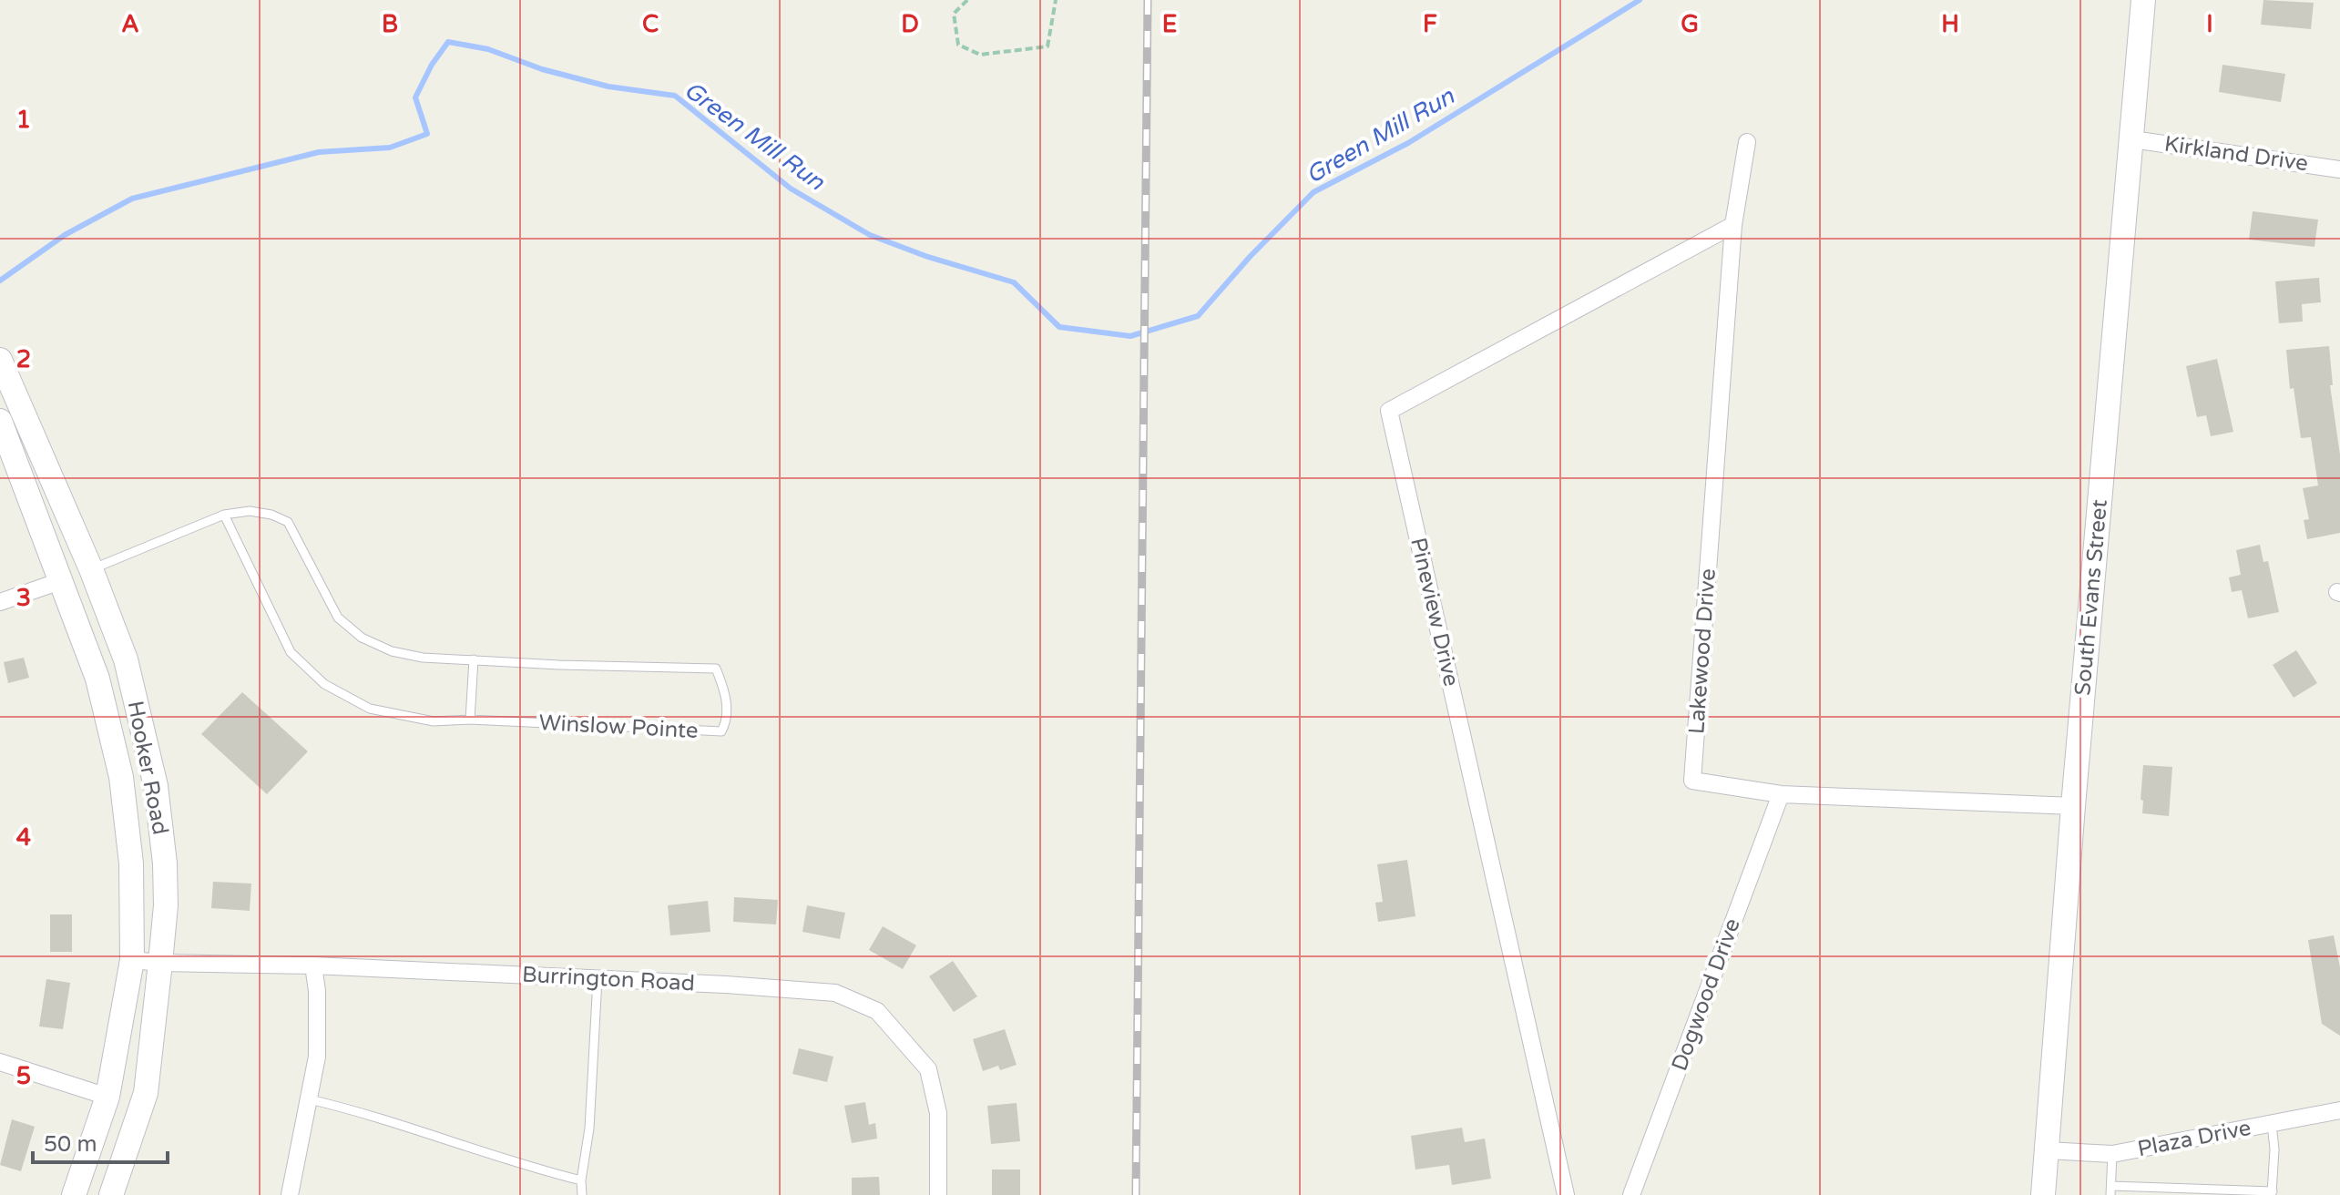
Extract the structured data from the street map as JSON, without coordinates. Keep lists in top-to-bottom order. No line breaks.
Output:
{"streets":{"main road":["South Evans Street","Hooker Road"],"street":["Kirkland Drive","Pineview Drive","Lakewood Drive","Burrington Road","Dogwood Drive","Plaza Drive"],"lane":["Winslow Pointe"]},"crossings":[["Kirkland Drive","South Evans Street"],["South Evans Street","Lakewood Drive"],["South Evans Street","Plaza Drive"],["Pineview Drive","Lakewood Drive"],["Lakewood Drive","Dogwood Drive"],["Winslow Pointe","Hooker Road"],["Hooker Road","Burrington Road"]],"water":["Green Mill Run"],"scale_bar":"50 m","grid":{"columns":["A","B","C","D","E","F","G","H","I"],"rows":["1","2","3","4","5"]}}
